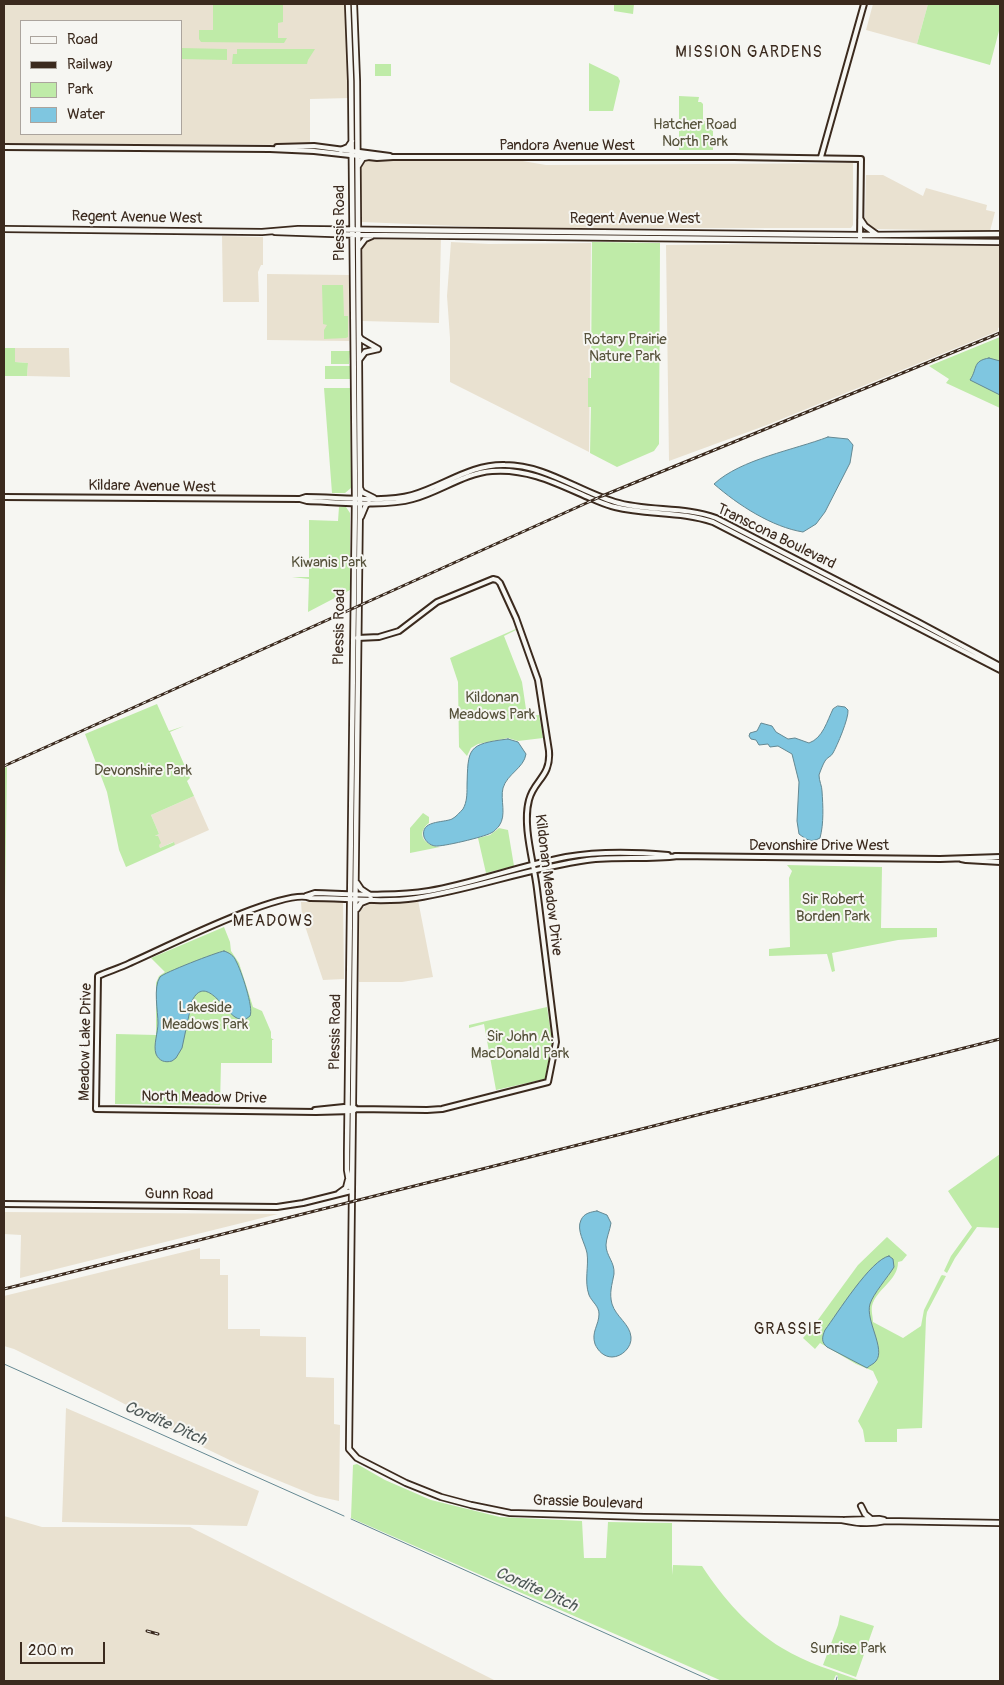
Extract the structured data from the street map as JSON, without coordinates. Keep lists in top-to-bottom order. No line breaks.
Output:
{"streets":{"main road":["Regent Avenue West","Plessis Road","Grassie Boulevard"],"street":["Pandora Avenue West","Kildare Avenue West","Transcona Boulevard","Devonshire Drive West","Kildonan Meadow Drive","Meadow Lake Drive","North Meadow Drive","Gunn Road"]},"crossings":[["Pandora Avenue West","Plessis Road"],["Regent Avenue West","Plessis Road"],["Plessis Road","Kildare Avenue West"],["Plessis Road","Transcona Boulevard"],["Plessis Road","Devonshire Drive West"],["Plessis Road","Kildonan Meadow Drive"],["Plessis Road","North Meadow Drive"],["Plessis Road","Gunn Road"],["Plessis Road","Grassie Boulevard"],["Kildare Avenue West","Transcona Boulevard"],["Devonshire Drive West","Kildonan Meadow Drive"],["Devonshire Drive West","Meadow Lake Drive"],["Kildonan Meadow Drive","North Meadow Drive"],["Meadow Lake Drive","North Meadow Drive"]],"districts":["MISSION GARDENS","MEADOWS","GRASSIE"],"water":["Cordite Ditch"],"parks":["Hatcher Road North Park","Rotary Prairie Nature Park","Kiwanis Park","Kildonan Meadows Park","Devonshire Park","Sir Robert Borden Park","Lakeside Meadows Park","Sir John A. MacDonald Park","Sunrise Park"],"legend":["Road","Railway","Park","Water"],"scale_bar":"200 m"}
